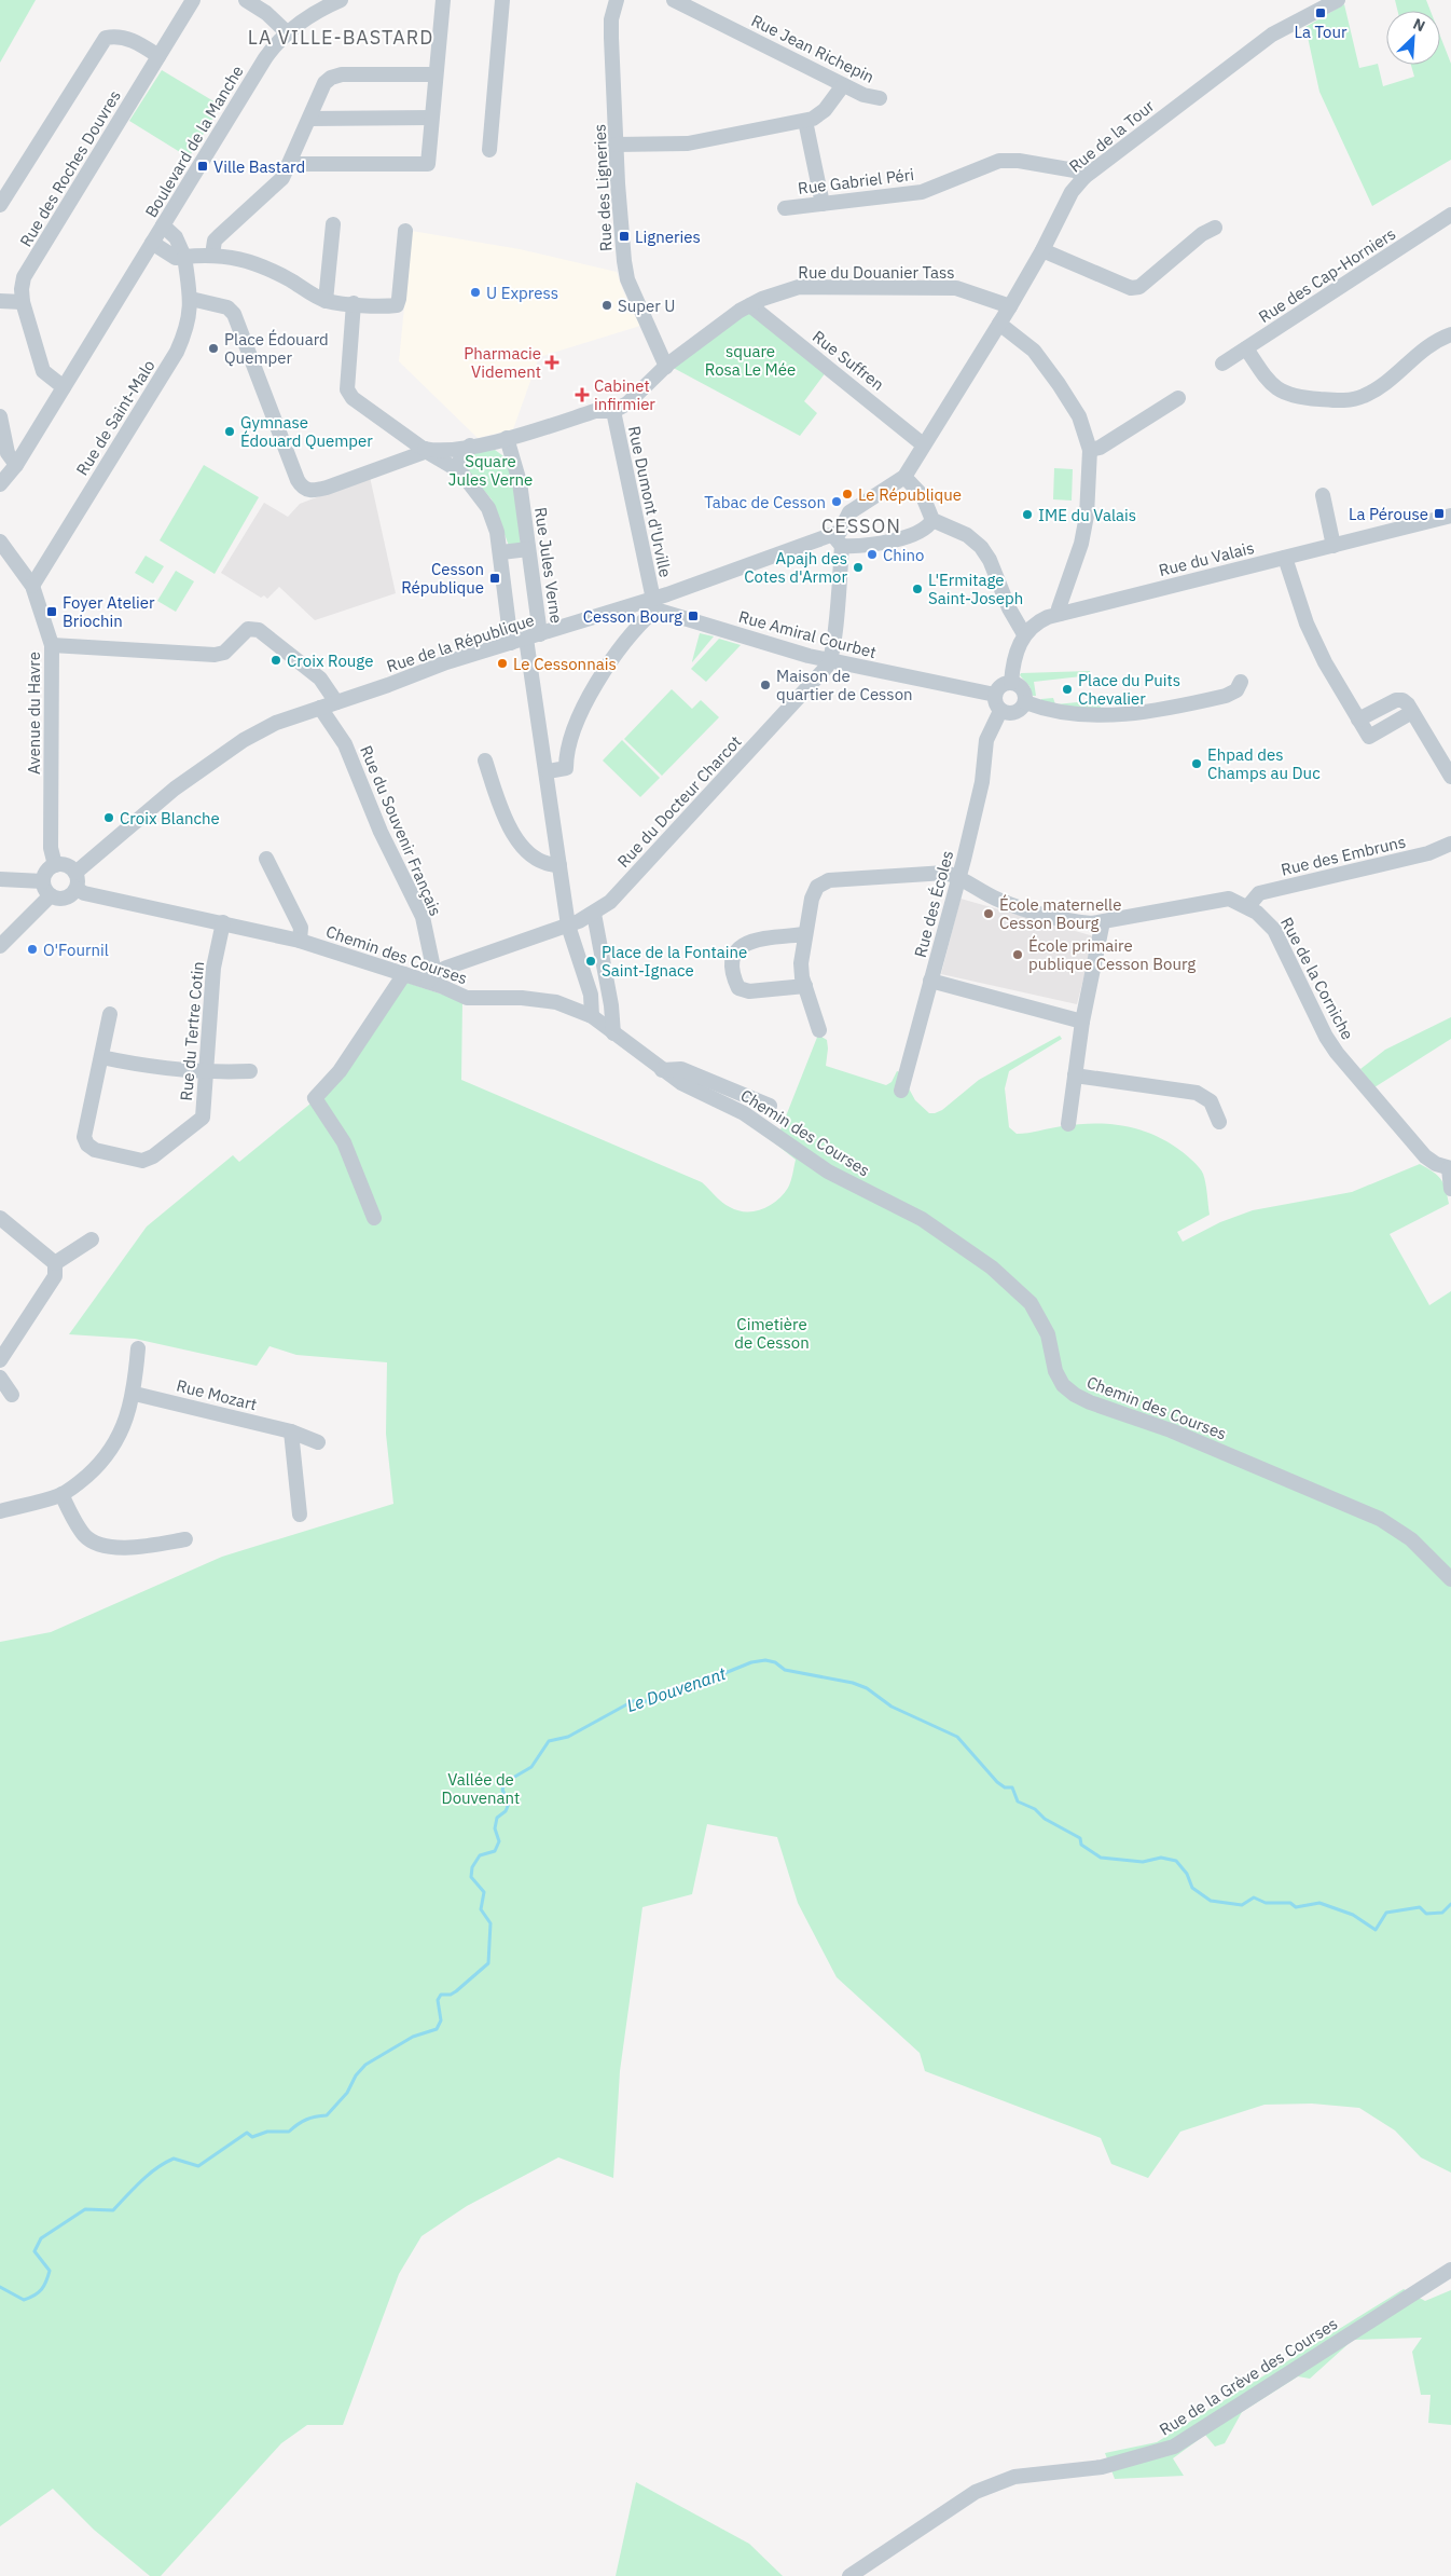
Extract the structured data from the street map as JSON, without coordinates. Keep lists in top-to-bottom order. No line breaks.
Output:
{"streets":{"street":["Rue Jean Richepin","Rue de la Tour","Boulevard de la Manche","Rue des Roches Douvres","Rue Gabriel Péri","Rue des Ligneries","Rue du Douanier Tass","Rue des Cap-Horniers","Rue Suffren","Rue de Saint-Malo","Rue Dumont d'Urville","Rue du Valais","Rue Jules Verne","Rue Amiral Courbet","Rue de la République","Avenue du Havre","Rue du Docteur Charcot","Rue du Souvenir Français","Rue des Embruns","Rue des Écoles","Chemin des Courses","Rue de la Corniche","Rue du Tertre Cotin","Rue Mozart","Rue de la Grève des Courses"]},"crossings":[["Rue de la Tour","Rue Gabriel Péri"],["Rue de la Tour","Rue du Douanier Tass"],["Rue de la Tour","Rue Suffren"],["Boulevard de la Manche","Rue des Roches Douvres"],["Boulevard de la Manche","Rue de Saint-Malo"],["Rue des Ligneries","Rue du Douanier Tass"],["Rue du Douanier Tass","Rue Suffren"],["Rue du Douanier Tass","Rue Dumont d'Urville"],["Rue de Saint-Malo","Avenue du Havre"],["Rue Dumont d'Urville","Rue Amiral Courbet"],["Rue Dumont d'Urville","Rue de la République"],["Rue Jules Verne","Rue de la République"],["Rue Jules Verne","Rue du Docteur Charcot"],["Rue Jules Verne","Chemin des Courses"],["Rue Amiral Courbet","Rue de la République"],["Rue Amiral Courbet","Rue du Docteur Charcot"],["Rue Amiral Courbet","Rue des Écoles"],["Rue de la République","Avenue du Havre"],["Rue de la République","Rue du Souvenir Français"],["Rue de la République","Chemin des Courses"],["Avenue du Havre","Chemin des Courses"],["Rue du Docteur Charcot","Rue du Souvenir Français"],["Rue du Docteur Charcot","Chemin des Courses"],["Rue du Souvenir Français","Chemin des Courses"],["Rue des Embruns","Rue de la Corniche"],["Rue des Écoles","Rue de la Corniche"],["Chemin des Courses","Rue du Tertre Cotin"]],"districts":["LA VILLE-BASTARD","CESSON"],"water":["Le Douvenant"],"parks":["square Rosa Le Mée","Square Jules Verne","Cimetière de Cesson","Vallée de Douvenant"],"places":{"transit":["La Tour","Ville Bastard","Ligneries","La Pérouse","Cesson République","Foyer Atelier Briochin","Cesson Bourg"],"other":["U Express","Super U","Place Édouard Quemper","Gymnase Édouard Quemper","Le République","Tabac de Cesson","IME du Valais","Chino","Apajh des Cotes d'Armor","L'Ermitage Saint-Joseph","Croix Rouge","Le Cessonnais","Maison de quartier de Cesson","Place du Puits Chevalier","Ehpad des Champs au Duc","Croix Blanche","École maternelle Cesson Bourg","O'Fournil","École primaire publique Cesson Bourg","Place de la Fontaine Saint-Ignace"],"health":["Pharmacie Videment","Cabinet infirmier"]},"north":"top right"}
